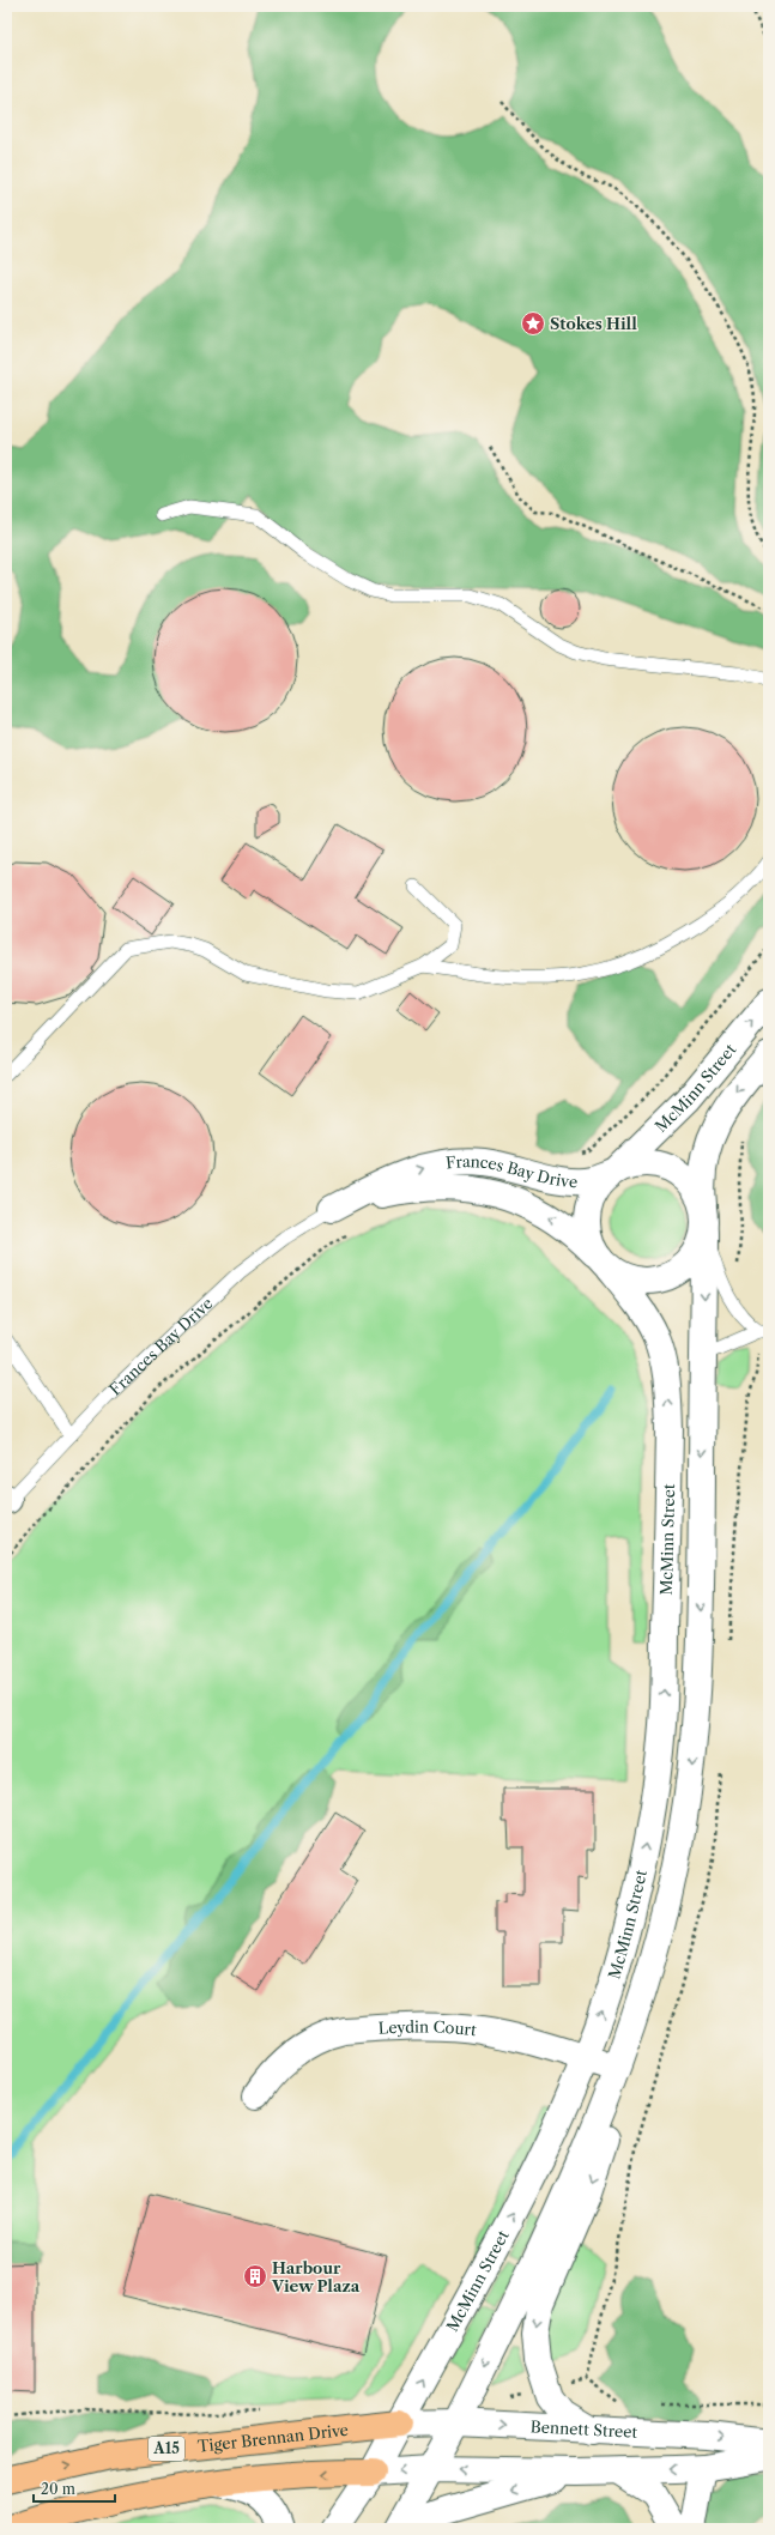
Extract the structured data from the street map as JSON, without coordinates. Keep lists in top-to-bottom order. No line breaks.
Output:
{"streets":{"main road":["Tiger Brennan Drive","A15"],"street":["McMinn Street","Frances Bay Drive","Leydin Court","Bennett Street"]},"crossings":[["McMinn Street","Frances Bay Drive"],["McMinn Street","Leydin Court"],["McMinn Street","Bennett Street"],["McMinn Street","Tiger Brennan Drive"],["Bennett Street","Tiger Brennan Drive"]],"places":{"place":["Stokes Hill"],"building":["Harbour View Plaza"]},"scale_bar":"20 m"}
